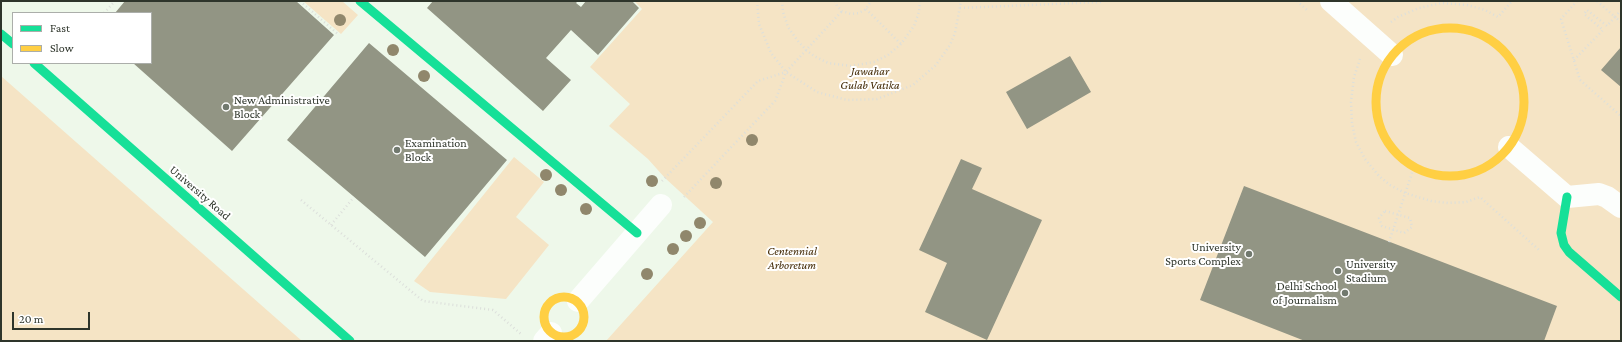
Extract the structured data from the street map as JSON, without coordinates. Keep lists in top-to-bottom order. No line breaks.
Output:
{"streets":{"street":["University Road"]},"parks":["Jawahar Gulab Vatika","Centennial Arboretum"],"places":["New Administrative Block","Examination Block","University Sports Complex","University Stadium","Delhi School of Journalism"],"legend":["Fast","Slow"],"scale_bar":"20 m"}
